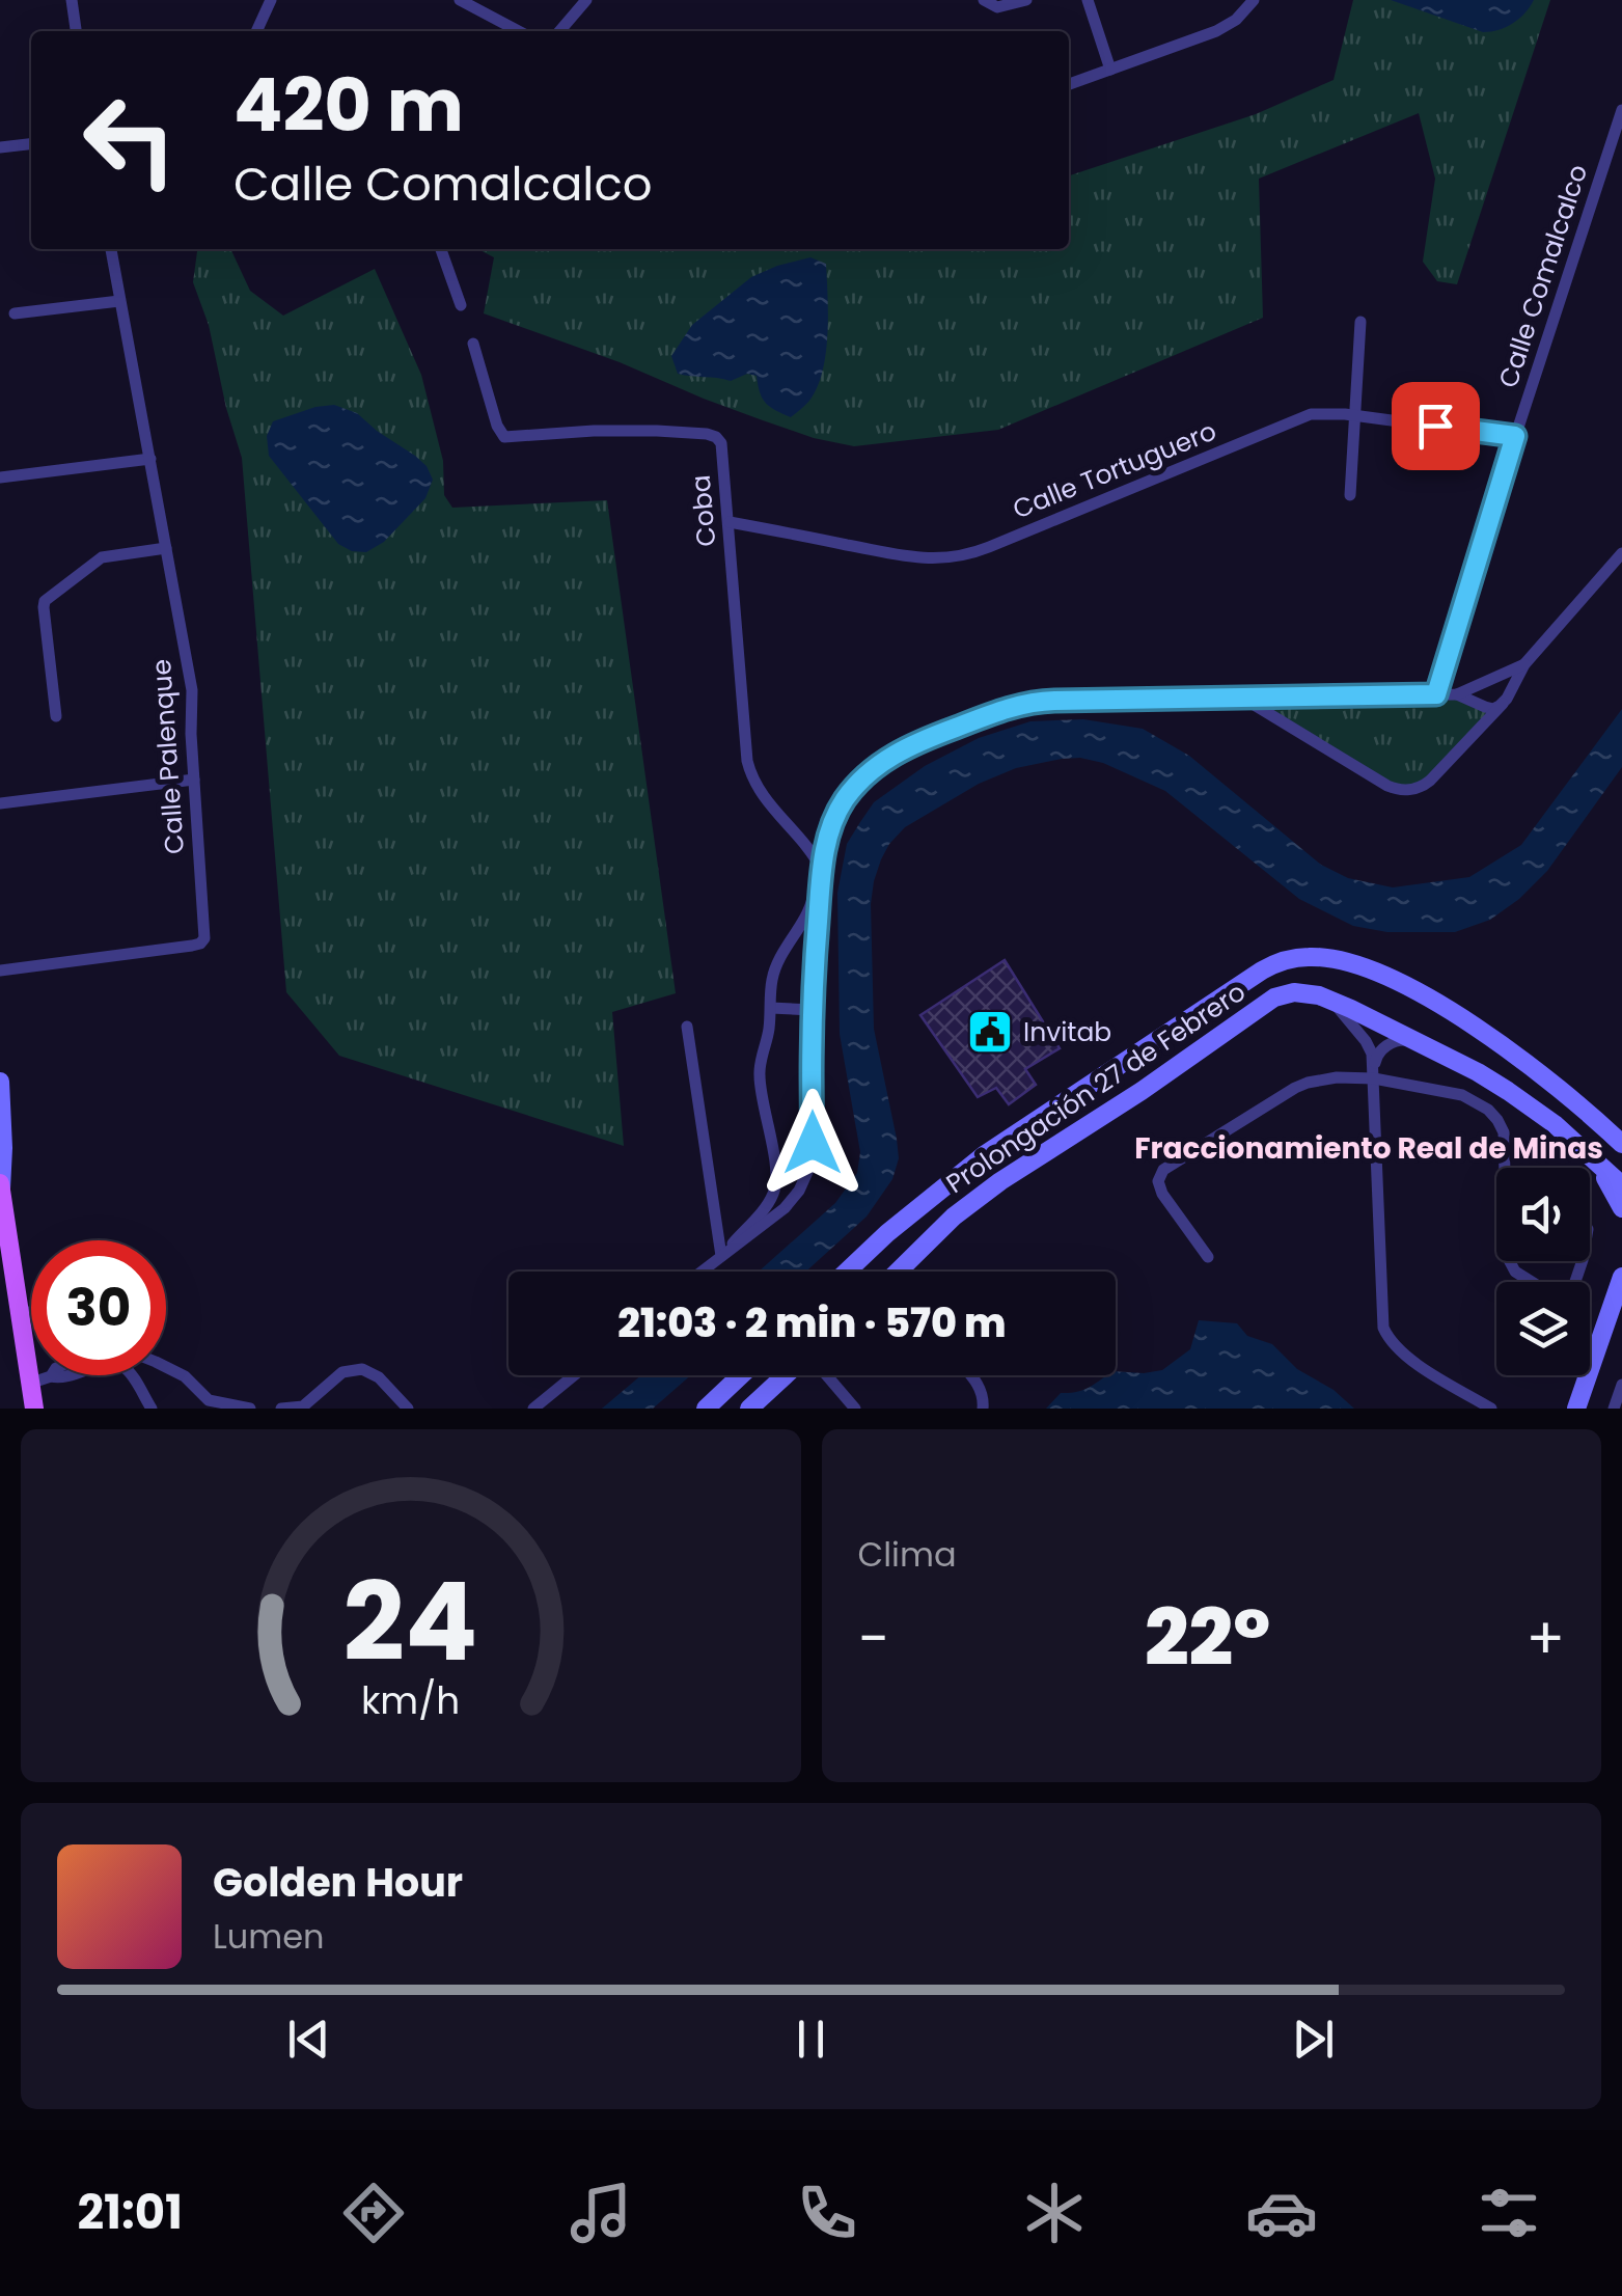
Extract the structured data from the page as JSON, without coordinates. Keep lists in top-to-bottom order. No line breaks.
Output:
{"streets":{"street":["Calle Comalcalco","Calle Tortuguero","Coba","Calle Palenque","Prolongación 27 de Febrero"]},"crossings":[["Calle Comalcalco","Calle Tortuguero"],["Calle Tortuguero","Coba"]],"districts":["Fraccionamiento Real de Minas"],"places":{"public building":["Invitab"]},"page":{"turn":["420 m","Calle Comalcalco"],"limit":"30","trip":"21:03 · 2 min · 570 m","tile":"Clima","heat":["−","22°","+"],"song":["Golden Hour","Lumen"],"tabs":"21:01","gauge":["24","km/h"]}}
